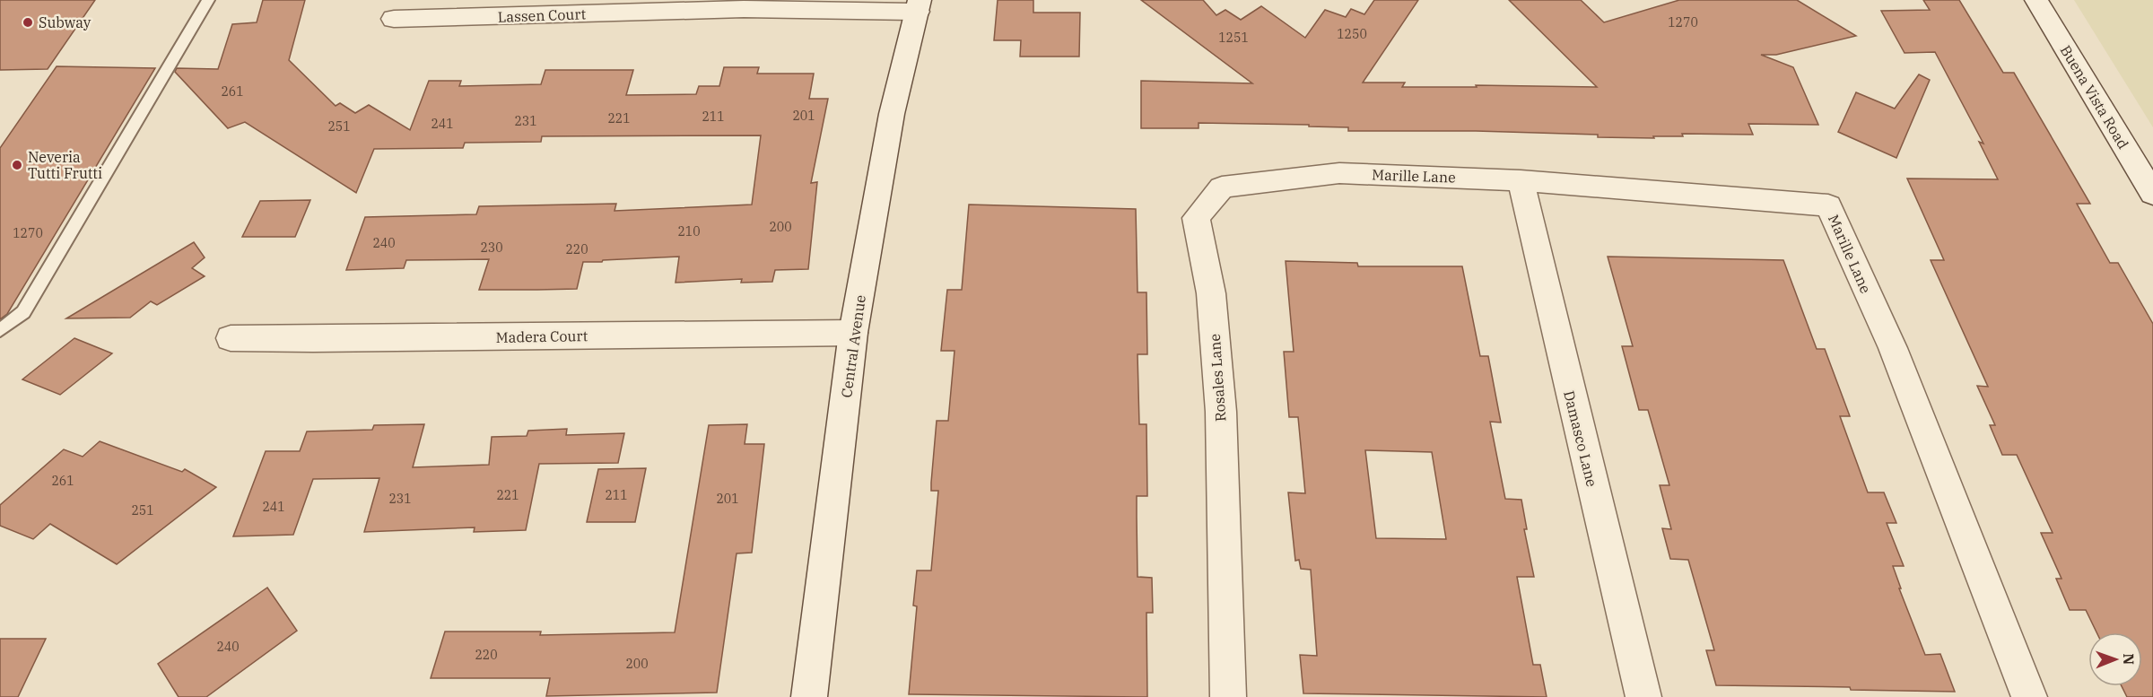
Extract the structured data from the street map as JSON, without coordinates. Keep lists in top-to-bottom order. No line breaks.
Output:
{"streets":{"street":["Lassen Court","Buena Vista Road","Marille Lane","Madera Court","Central Avenue","Rosales Lane","Damasco Lane"]},"crossings":[["Lassen Court","Central Avenue"],["Marille Lane","Rosales Lane"],["Marille Lane","Damasco Lane"],["Madera Court","Central Avenue"]],"places":["Subway","Neveria Tutti Frutti"],"house_numbers":["1270","1250","1251","261","201","211","221","231","241","251","200","210","1270","240","230","220","261","221","211","231","201","241","251","240","220","200"],"north":"right"}
